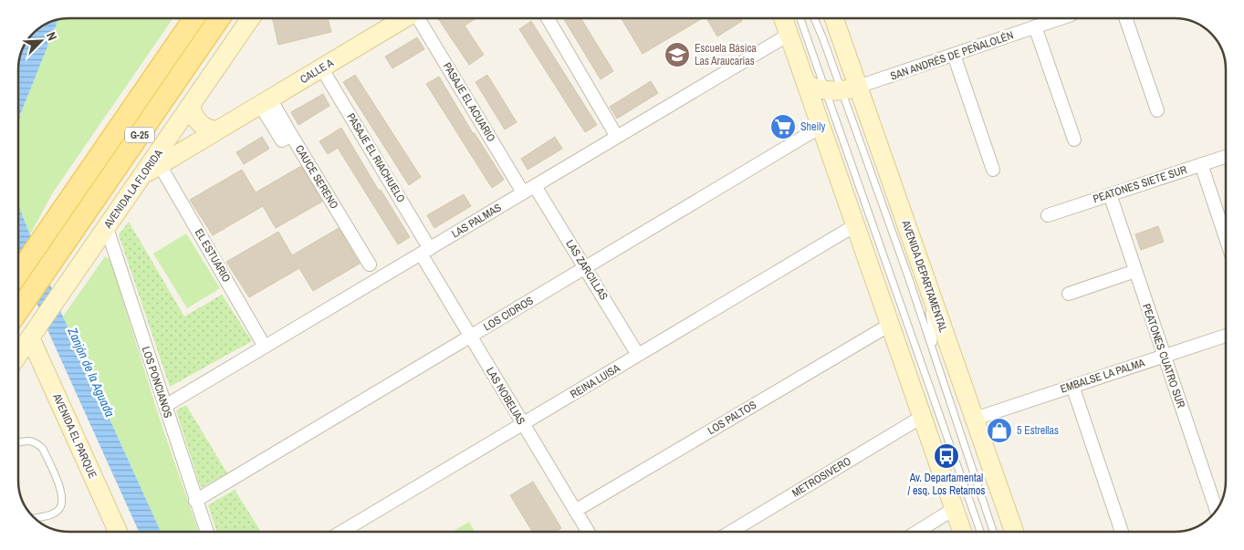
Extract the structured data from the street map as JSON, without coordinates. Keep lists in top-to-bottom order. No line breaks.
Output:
{"streets":{"main road":["CALLE A","G-25","AVENIDA LA FLORIDA","AVENIDA DEPARTAMENTAL","AVENIDA EL PARQUE"],"street":["SAN ANDRÉS DE PEÑALOLÉN","PASAJE EL ACUARIO","PASAJE EL RIACHUELO","CAUCE SERENO","PEATONES SIETE SUR","LAS PALMAS","EL ESTUARIO","LAS ZARCILLAS","LOS CIDROS","PEATONES CUATRO SUR","EMBALSE LA PALMA","REINA LUISA","LOS PONCIANOS","LAS NOBELIAS","LOS PALTOS","METROSIVERO"]},"crossings":[["SAN ANDRÉS DE PEÑALOLÉN","AVENIDA DEPARTAMENTAL"],["CALLE A","PASAJE EL RIACHUELO"],["CALLE A","CAUCE SERENO"],["CALLE A","AVENIDA LA FLORIDA"],["CALLE A","EL ESTUARIO"],["PASAJE EL ACUARIO","LAS PALMAS"],["PASAJE EL RIACHUELO","LAS PALMAS"],["PASAJE EL RIACHUELO","LAS NOBELIAS"],["PEATONES SIETE SUR","PEATONES CUATRO SUR"],["AVENIDA LA FLORIDA","LOS PONCIANOS"],["AVENIDA LA FLORIDA","AVENIDA EL PARQUE"],["LAS PALMAS","EL ESTUARIO"],["LAS PALMAS","LAS ZARCILLAS"],["LAS PALMAS","LOS PONCIANOS"],["LAS PALMAS","LAS NOBELIAS"],["LAS ZARCILLAS","LOS CIDROS"],["LAS ZARCILLAS","REINA LUISA"],["AVENIDA DEPARTAMENTAL","EMBALSE LA PALMA"],["LOS CIDROS","LOS PONCIANOS"],["LOS CIDROS","LAS NOBELIAS"],["PEATONES CUATRO SUR","EMBALSE LA PALMA"],["REINA LUISA","LAS NOBELIAS"],["LAS NOBELIAS","LOS PALTOS"]],"water":["Zanjón de la Aguada"],"places":{"school or university":["Escuela Básica Las Araucarias"],"supermarket":["Sheily"],"shop":["5 Estrellas"],"bus stop":["Av. Departamental / esq. Los Retamos"]},"north":"top right"}
